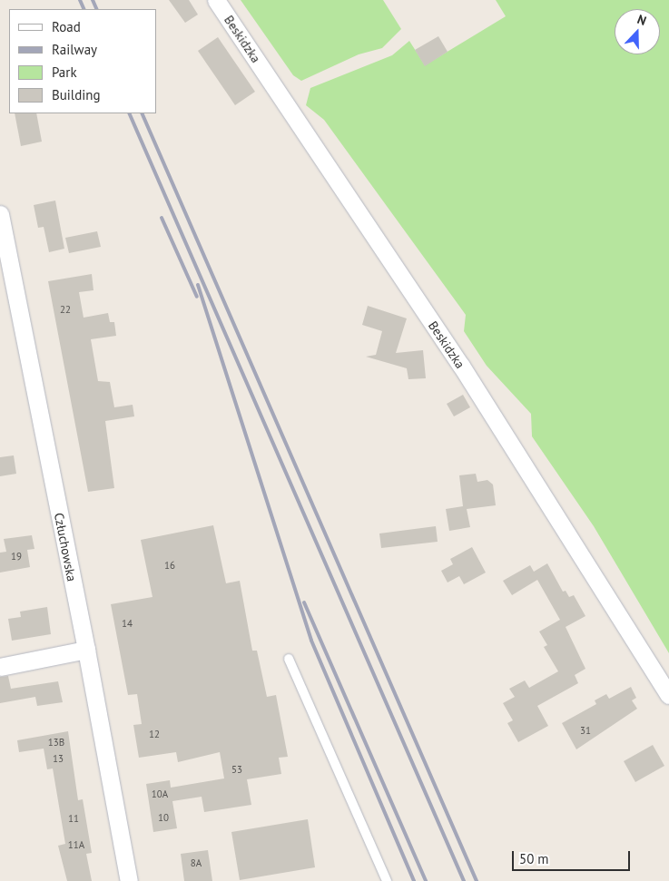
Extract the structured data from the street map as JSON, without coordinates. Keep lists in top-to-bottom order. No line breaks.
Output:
{"streets":{"street":["Beskidzka","Człuchowska"]},"house_numbers":["22","19","16","14","31","12","13B","13","53","10A","10","11","11A","8A"],"legend":["Road","Railway","Park","Building"],"scale_bar":"50 m","north":"top"}
